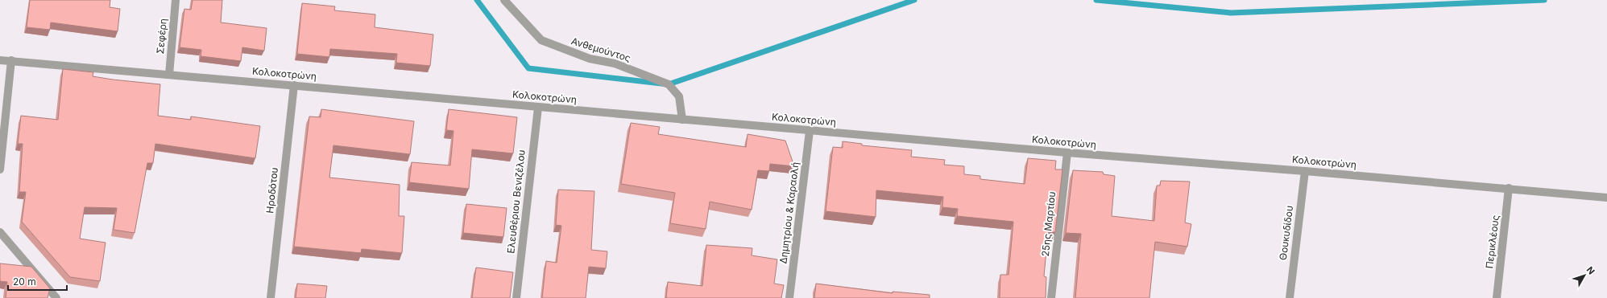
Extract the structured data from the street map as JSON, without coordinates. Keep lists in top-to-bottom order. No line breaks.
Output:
{"streets":{"street":["Σεφέρη","Ανθεμούντος","Κολοκοτρώνη","Ηροδότου","Ελευθέριου Βενιζέλου","Δημητρίου & Καραολή","25ης Μαρτίου","Θουκυδίδου","Περικλέους"]},"crossings":[["Σεφέρη","Κολοκοτρώνη"],["Ανθεμούντος","Κολοκοτρώνη"],["Κολοκοτρώνη","Ηροδότου"],["Κολοκοτρώνη","Ελευθέριου Βενιζέλου"],["Κολοκοτρώνη","Δημητρίου & Καραολή"],["Κολοκοτρώνη","25ης Μαρτίου"],["Κολοκοτρώνη","Θουκυδίδου"],["Κολοκοτρώνη","Περικλέους"]],"scale_bar":"20 m","north":"top right"}
